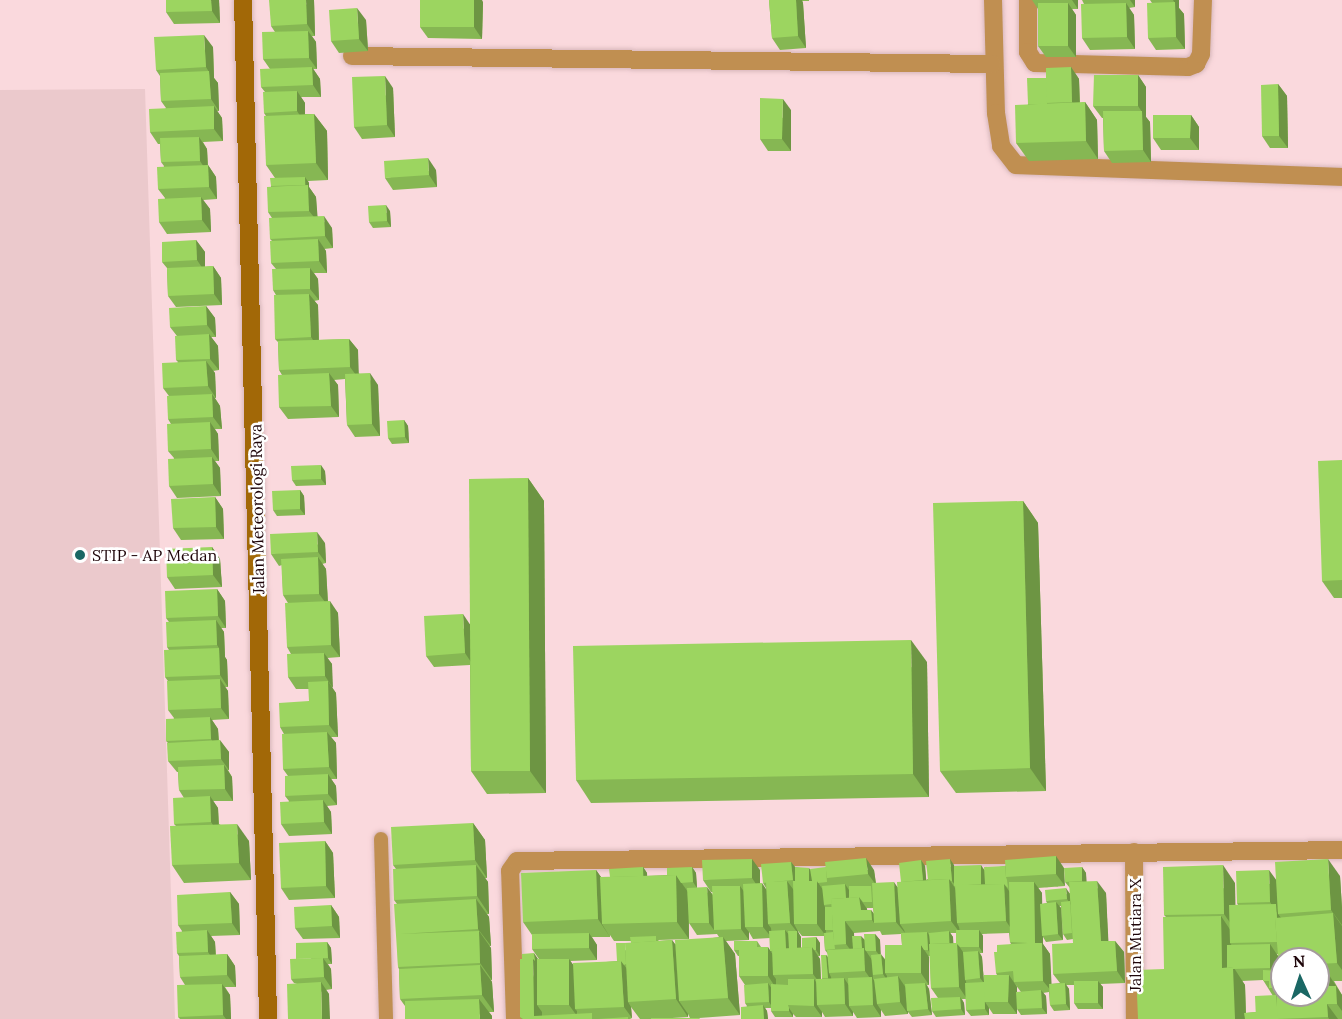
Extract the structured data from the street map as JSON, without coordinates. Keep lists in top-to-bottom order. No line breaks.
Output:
{"streets":{"street":["Jalan Meteorologi Raya","Jalan Mutiara X"]},"places":["STIP - AP Medan"],"north":"top"}
